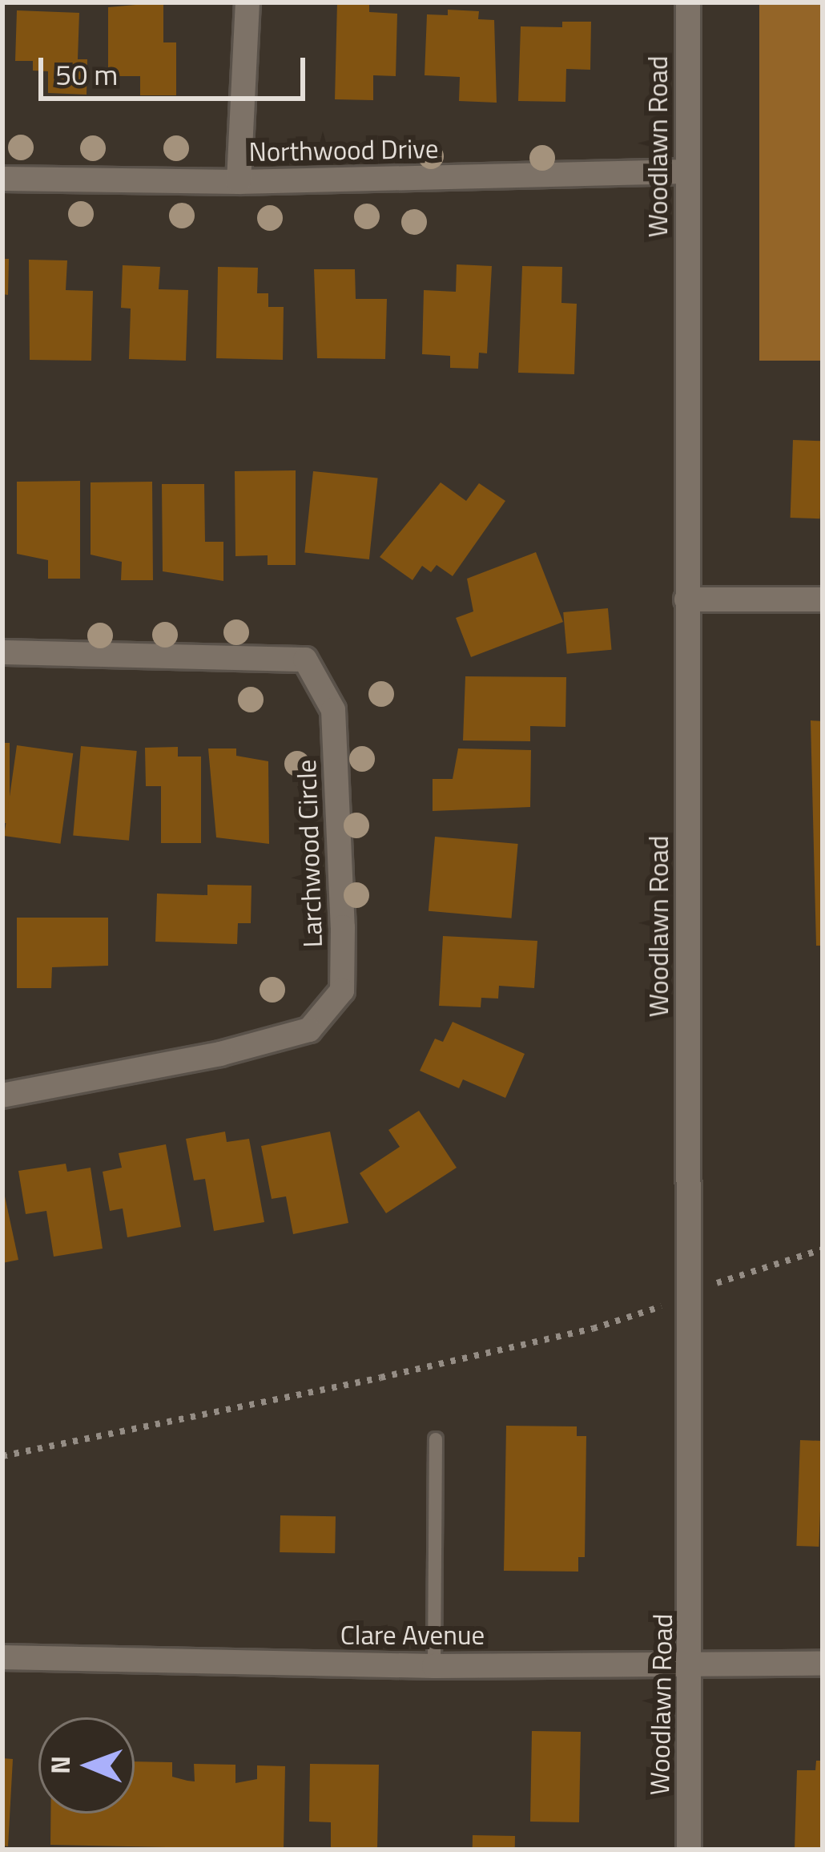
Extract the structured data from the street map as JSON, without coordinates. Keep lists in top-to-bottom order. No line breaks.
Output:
{"streets":{"street":["Woodlawn Road","Northwood Drive","Larchwood Circle","Clare Avenue"]},"crossings":[["Woodlawn Road","Northwood Drive"],["Woodlawn Road","Clare Avenue"]],"scale_bar":"50 m","north":"left"}
